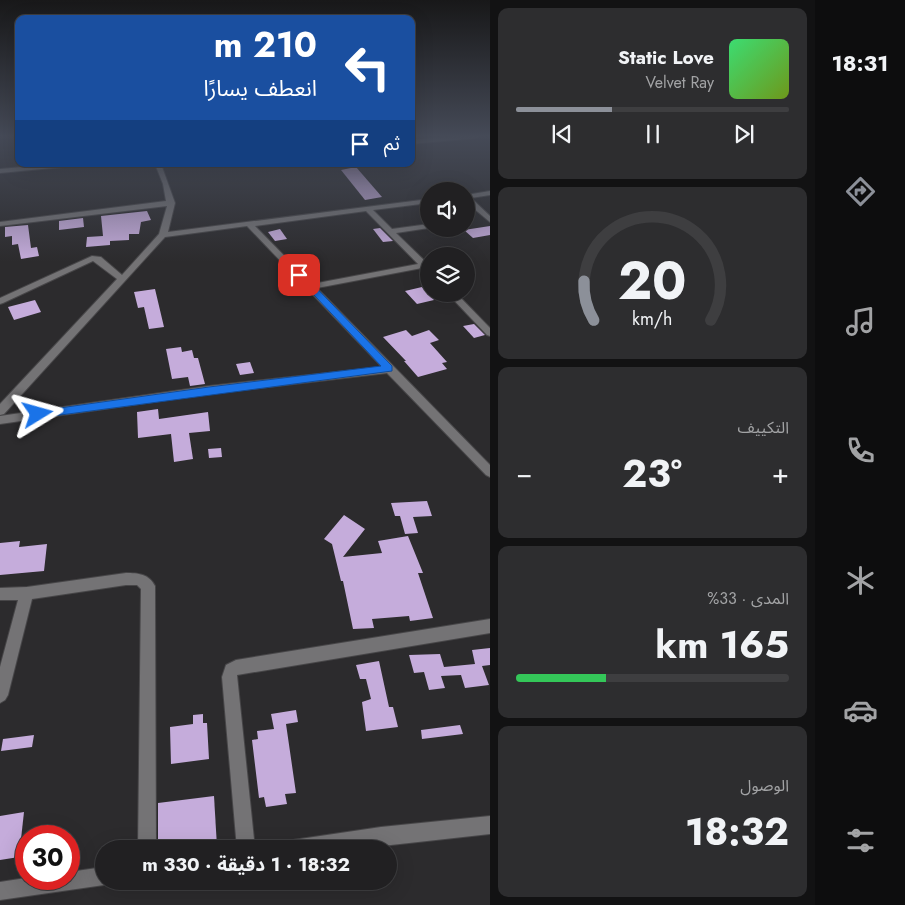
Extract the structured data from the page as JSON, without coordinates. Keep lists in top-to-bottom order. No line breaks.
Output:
{"page":{"tabs":"18:31","turn":["210 m","انعطف يسارًا"],"song":["Static Love","Velvet Ray"],"then":"ثم","tile":["التكييف",["المدى · 33%","165 km"],["الوصول","18:32"]],"heat":["−","23°","+"],"limit":"30","trip":"18:32 · 1 دقيقة · 330 m","gauge":["20","km/h"]}}
